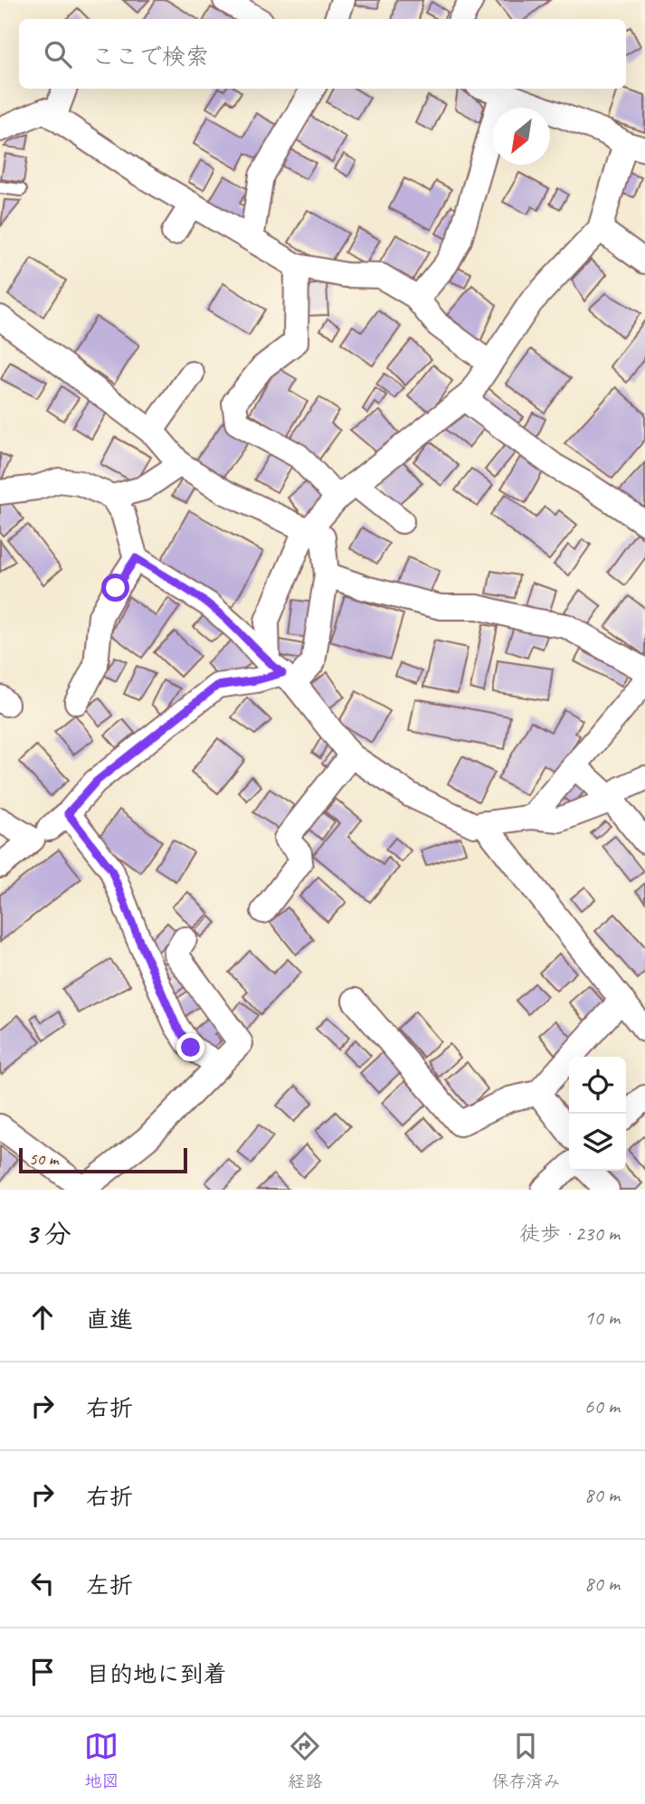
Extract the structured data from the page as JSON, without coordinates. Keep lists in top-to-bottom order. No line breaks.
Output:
{"scale_bar":"50 m","north":"bottom left","page":{"search":"ここで検索","scale":"50 m","heading":["3 分","徒歩 · 230 m"],"list":[["直進","10 m"],["右折","60 m"],["右折","80 m"],["左折","80 m"],"目的地に到着"],"nav":["地図","経路","保存済み"]}}
